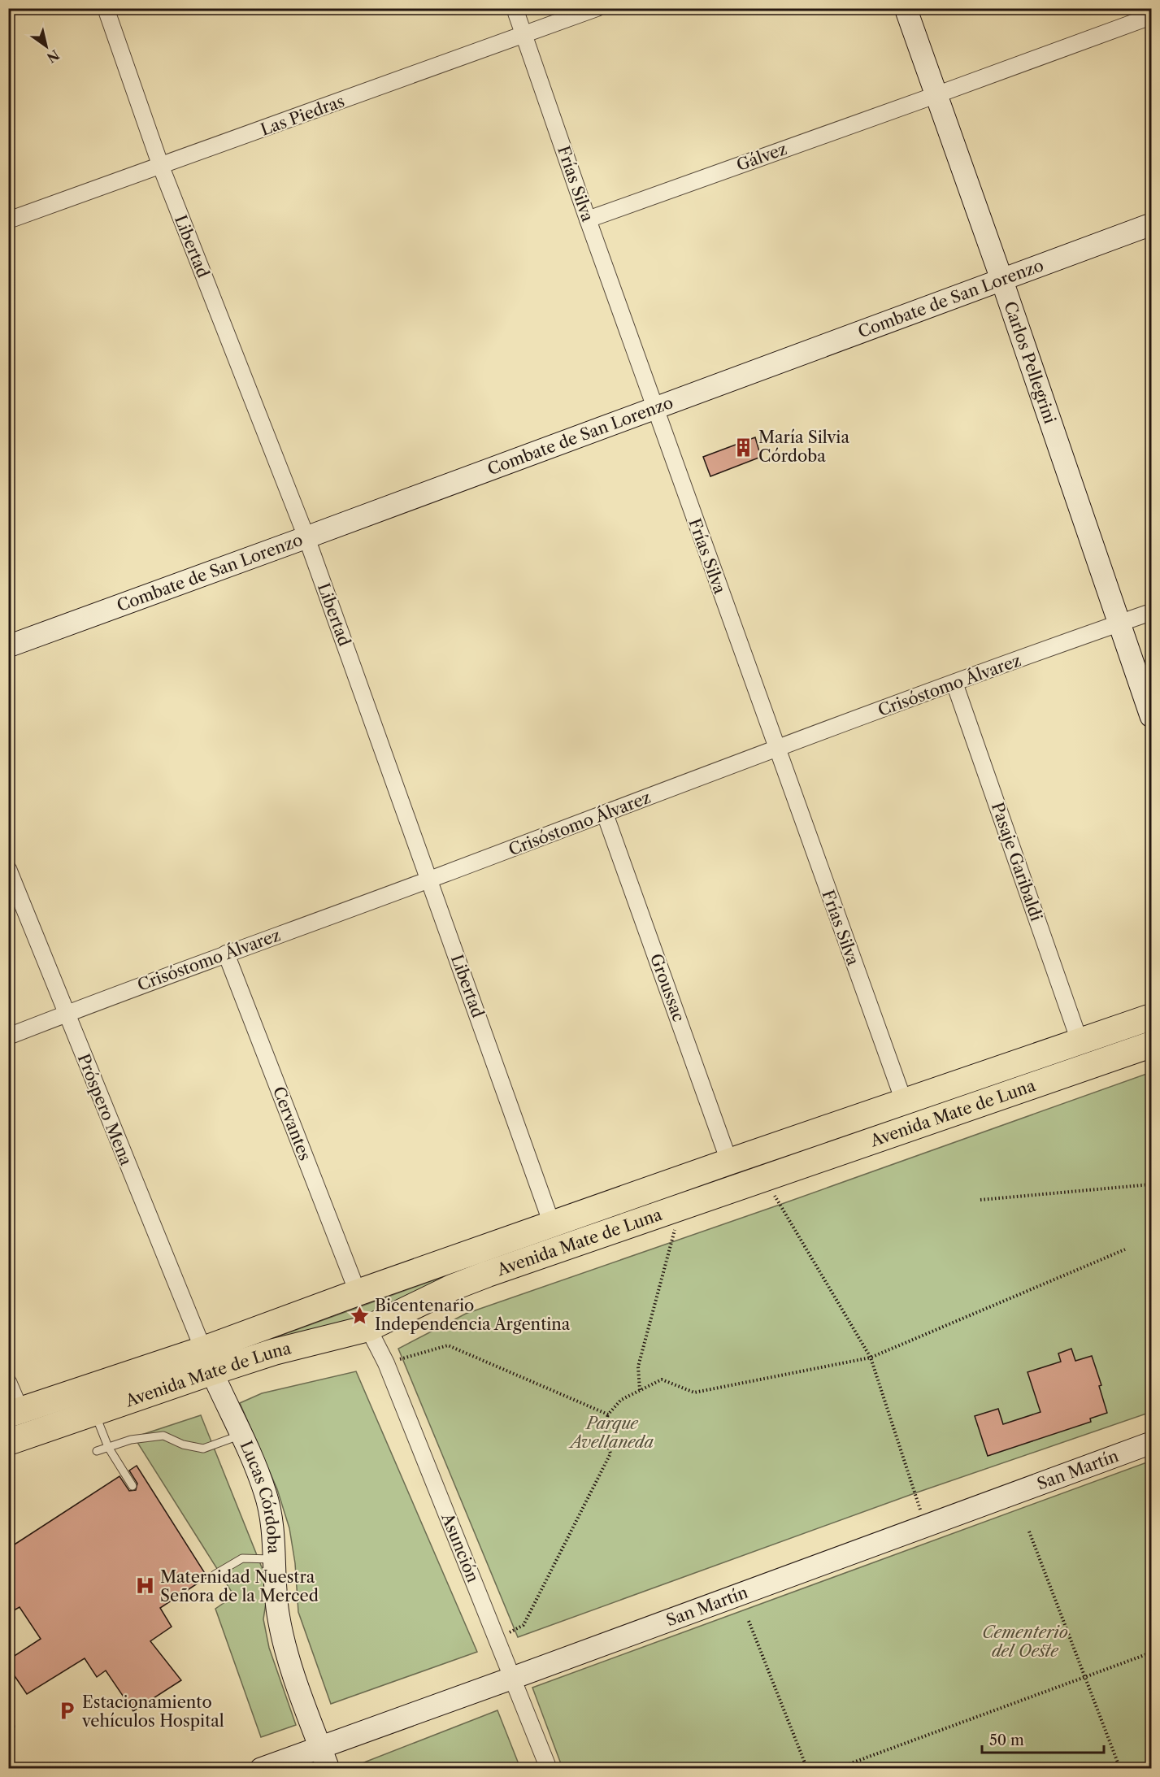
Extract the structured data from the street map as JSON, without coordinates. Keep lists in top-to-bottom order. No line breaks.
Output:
{"streets":{"main road":["Avenida Mate de Luna"],"street":["Las Piedras","Gálvez","Frías Silva","Libertad","Combate de San Lorenzo","Carlos Pellegrini","Crisóstomo Álvarez","Pasaje Garibaldi","Groussac","Próspero Mena","Cervantes","San Martín","Lucas Córdoba","Asunción"]},"crossings":[["Las Piedras","Frías Silva"],["Las Piedras","Libertad"],["Gálvez","Frías Silva"],["Gálvez","Carlos Pellegrini"],["Frías Silva","Combate de San Lorenzo"],["Frías Silva","Crisóstomo Álvarez"],["Frías Silva","Avenida Mate de Luna"],["Libertad","Combate de San Lorenzo"],["Libertad","Crisóstomo Álvarez"],["Libertad","Avenida Mate de Luna"],["Combate de San Lorenzo","Carlos Pellegrini"],["Carlos Pellegrini","Crisóstomo Álvarez"],["Crisóstomo Álvarez","Pasaje Garibaldi"],["Crisóstomo Álvarez","Groussac"],["Crisóstomo Álvarez","Próspero Mena"],["Crisóstomo Álvarez","Cervantes"],["Pasaje Garibaldi","Avenida Mate de Luna"],["Groussac","Avenida Mate de Luna"],["Próspero Mena","Avenida Mate de Luna"],["Próspero Mena","Lucas Córdoba"],["Avenida Mate de Luna","Cervantes"],["Avenida Mate de Luna","Lucas Córdoba"],["Avenida Mate de Luna","Asunción"],["San Martín","Lucas Córdoba"],["San Martín","Asunción"]],"parks":["Parque Avellaneda","Cementerio del Oeste"],"places":{"building":["María Silvia Córdoba"],"place":["Bicentenario Independencia Argentina"],"hospital":["Maternidad Nuestra Señora de la Merced"],"parking":["Estacionamiento vehículos Hospital"]},"scale_bar":"50 m","north":"bottom right"}
